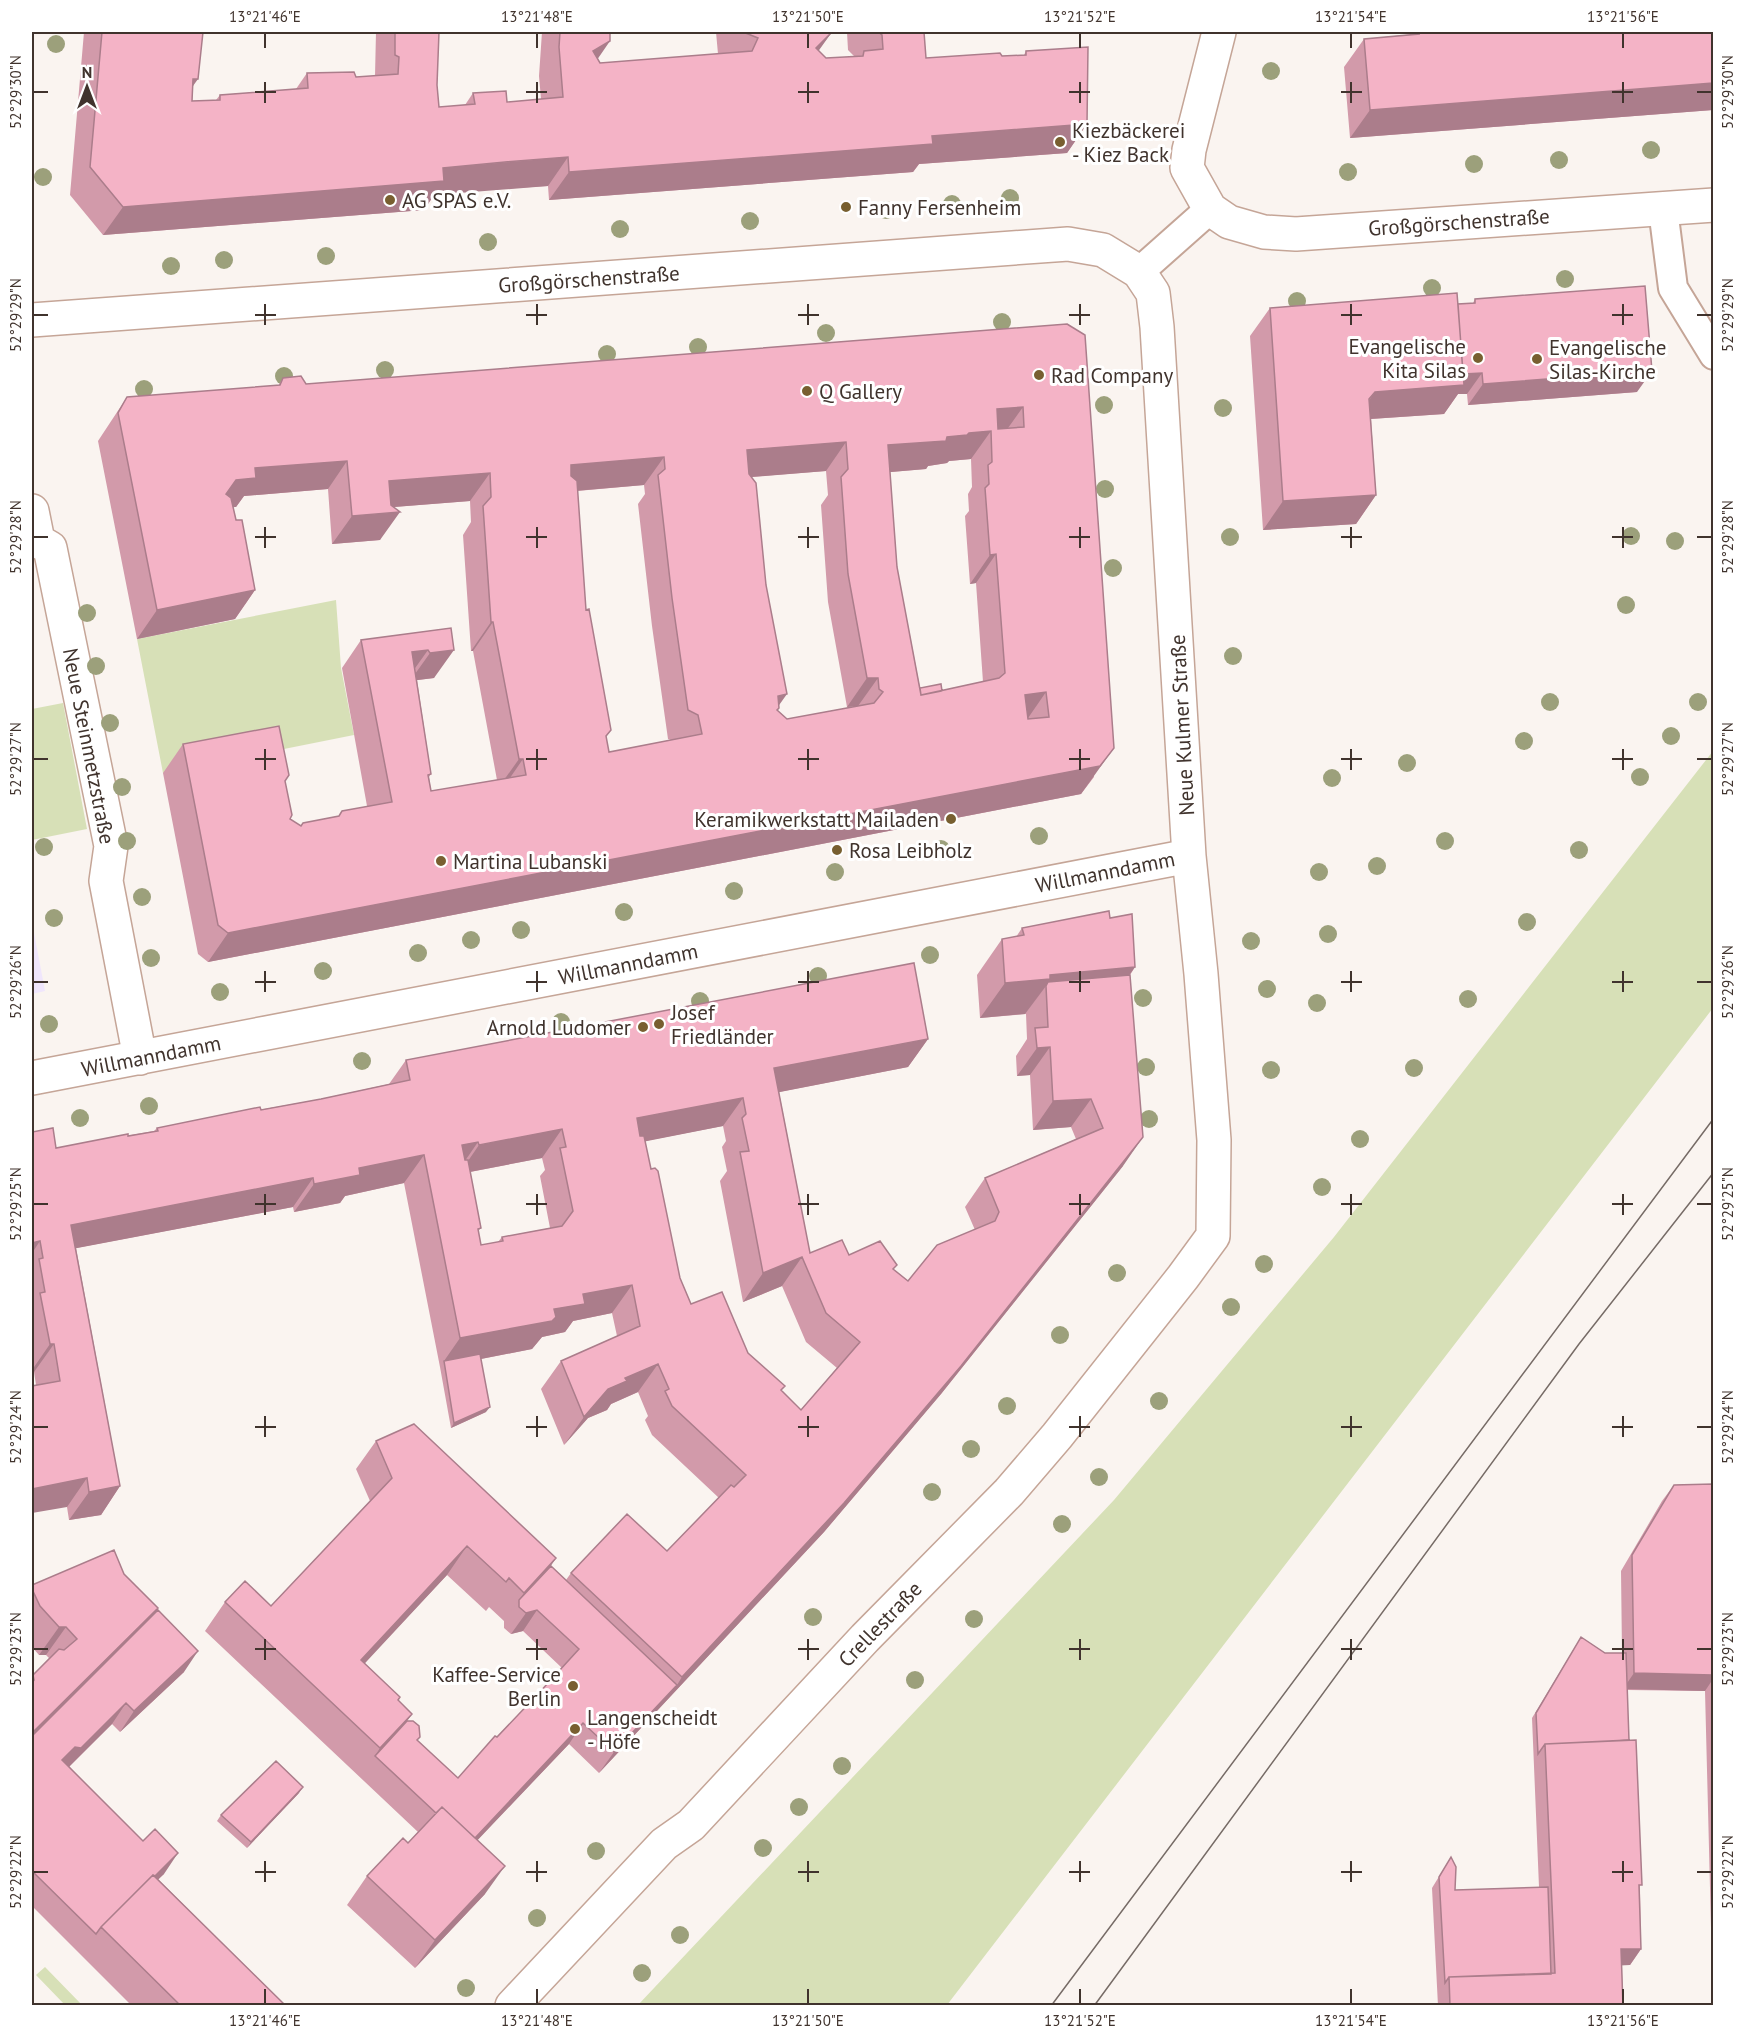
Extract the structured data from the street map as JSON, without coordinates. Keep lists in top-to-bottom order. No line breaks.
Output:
{"streets":{"street":["Großgörschenstraße","Neue Kulmer Straße","Neue Steinmetzstraße","Willmanndamm","Crellestraße"]},"crossings":[["Großgörschenstraße","Neue Kulmer Straße"],["Neue Kulmer Straße","Willmanndamm"],["Neue Kulmer Straße","Crellestraße"],["Neue Steinmetzstraße","Willmanndamm"]],"places":["Kiezbäckerei - Kiez Back","AG SPAS e.V.","Fanny Fersenheim","Evangelische Kita Silas","Evangelische Silas-Kirche","Rad Company","Q Gallery","Keramikwerkstatt Mailaden","Rosa Leibholz","Martina Lubanski","Josef Friedländer","Arnold Ludomer","Kaffee-Service Berlin","Langenscheidt - Höfe"],"north":"top","coordinates":["13°21'46\"E","13°21'48\"E","13°21'50\"E","13°21'52\"E","13°21'54\"E","13°21'56\"E","52°29'30\"N","52°29'29\"N","52°29'28\"N","52°29'27\"N","52°29'26\"N","52°29'25\"N","52°29'24\"N","52°29'23\"N","52°29'22\"N"]}
